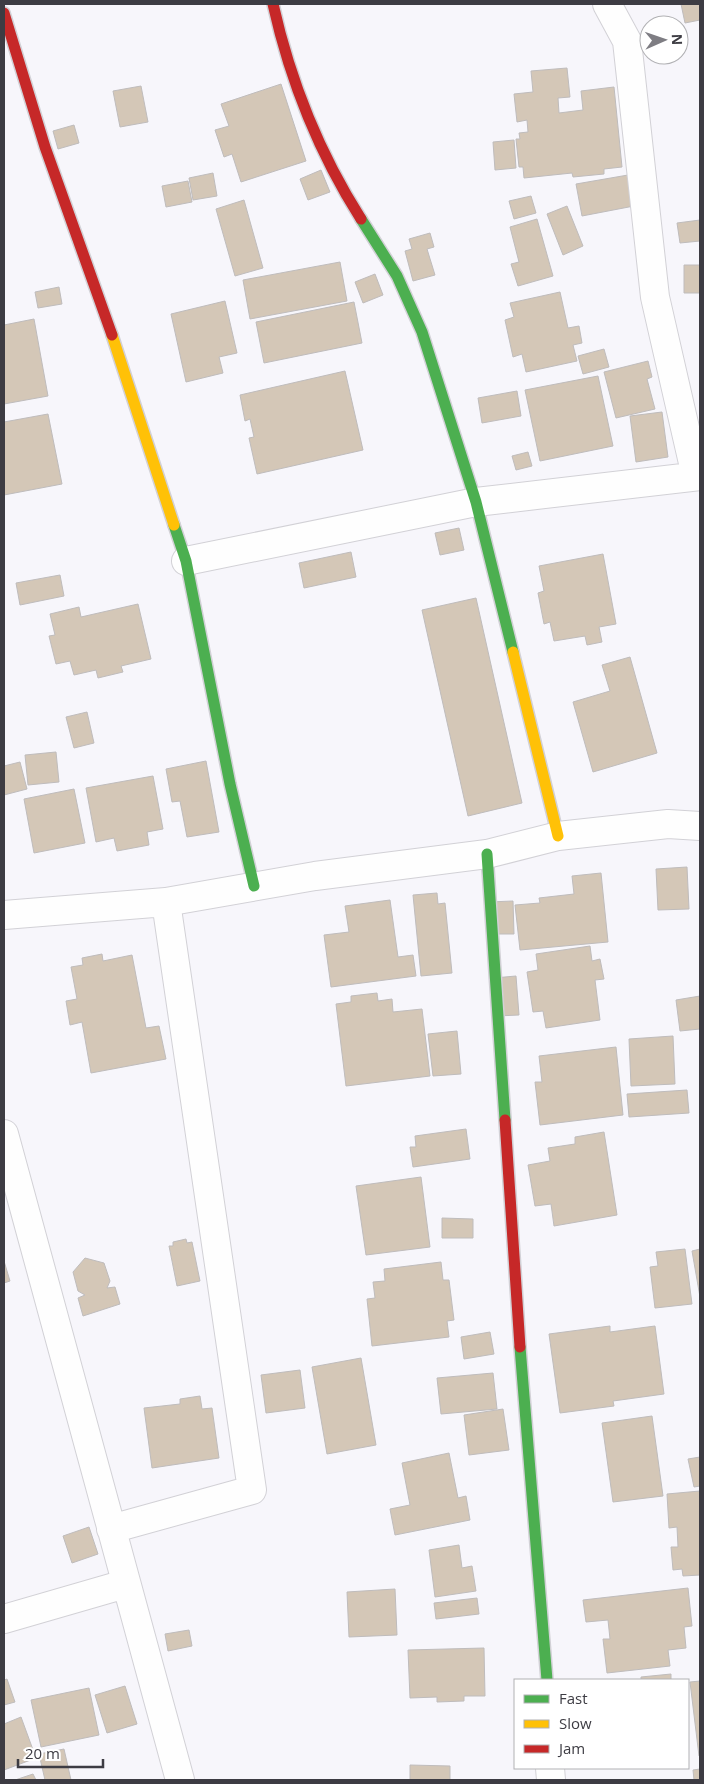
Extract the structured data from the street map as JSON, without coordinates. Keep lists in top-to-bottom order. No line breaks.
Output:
{"legend":["Fast","Slow","Jam"],"scale_bar":"20 m","north":"right"}
